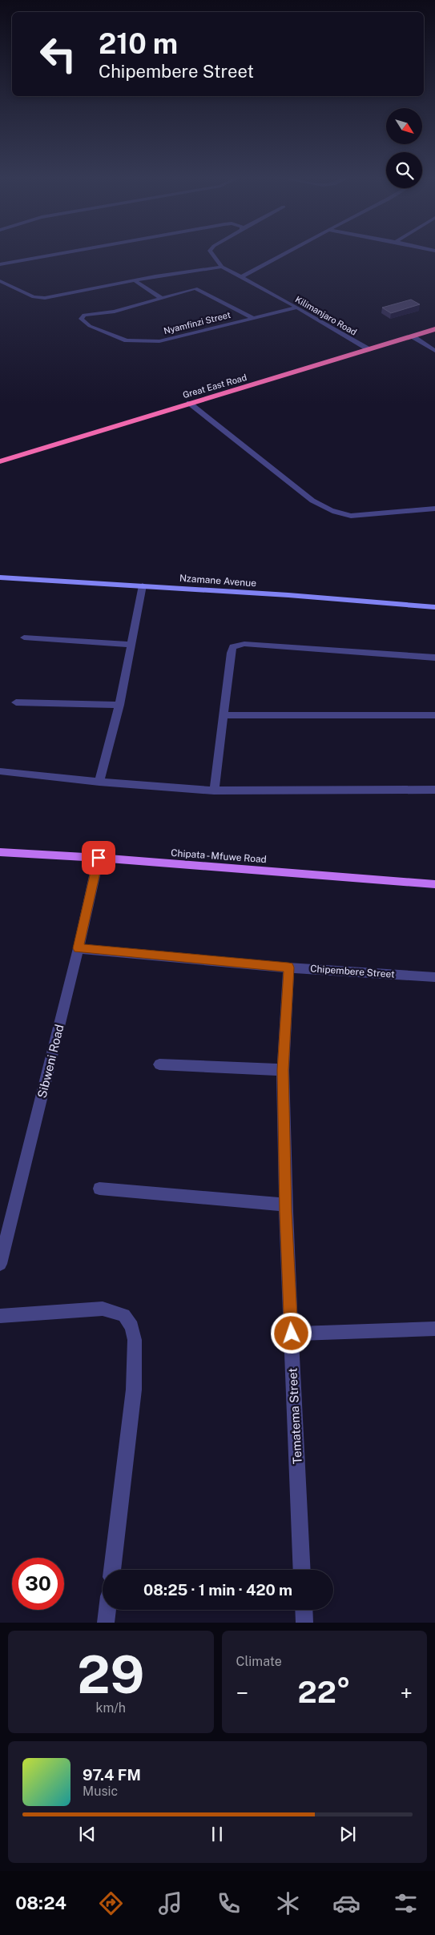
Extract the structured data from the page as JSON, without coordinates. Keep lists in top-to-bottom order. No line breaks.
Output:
{"streets":{"highway":["Great East Road"],"main road":["Chipata - Mfuwe Road"],"street":["Kilimanjaro Road","Nyamfinzi Street","Nzamane Avenue","Chipembere Street","Sibweni Road","Tematema Street"]},"crossings":[["Kilimanjaro Road","Nyamfinzi Street"],["Kilimanjaro Road","Great East Road"],["Chipata - Mfuwe Road","Sibweni Road"],["Chipembere Street","Sibweni Road"],["Chipembere Street","Tematema Street"]],"north":"bottom right","page":{"turn":["210 m","Chipembere Street"],"limit":"30","trip":"08:25 · 1 min · 420 m","tile":[["29","km/h"],"Climate"],"heat":["−","22°","+"],"song":["97.4 FM","Music"],"tabs":"08:24"}}
